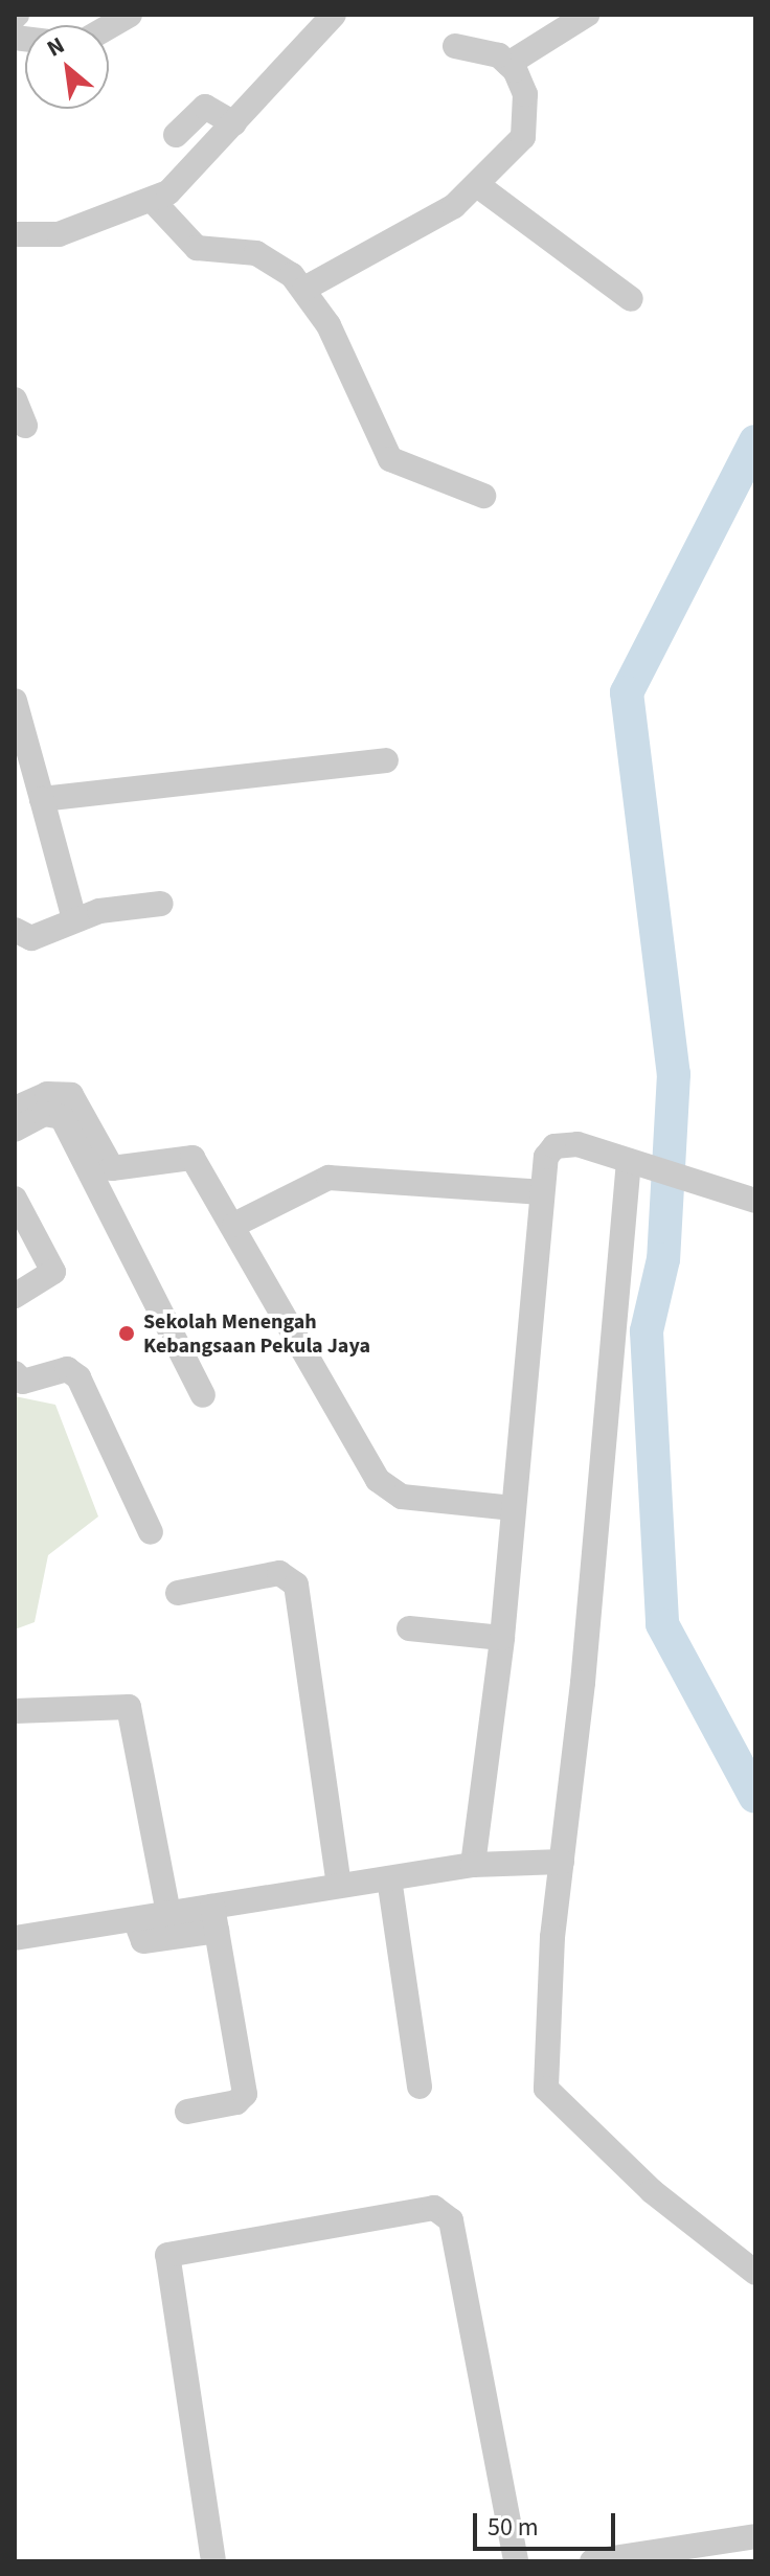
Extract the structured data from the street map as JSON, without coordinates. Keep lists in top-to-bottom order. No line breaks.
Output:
{"places":["Sekolah Menengah Kebangsaan Pekula Jaya"],"scale_bar":"50 m","north":"top left"}
